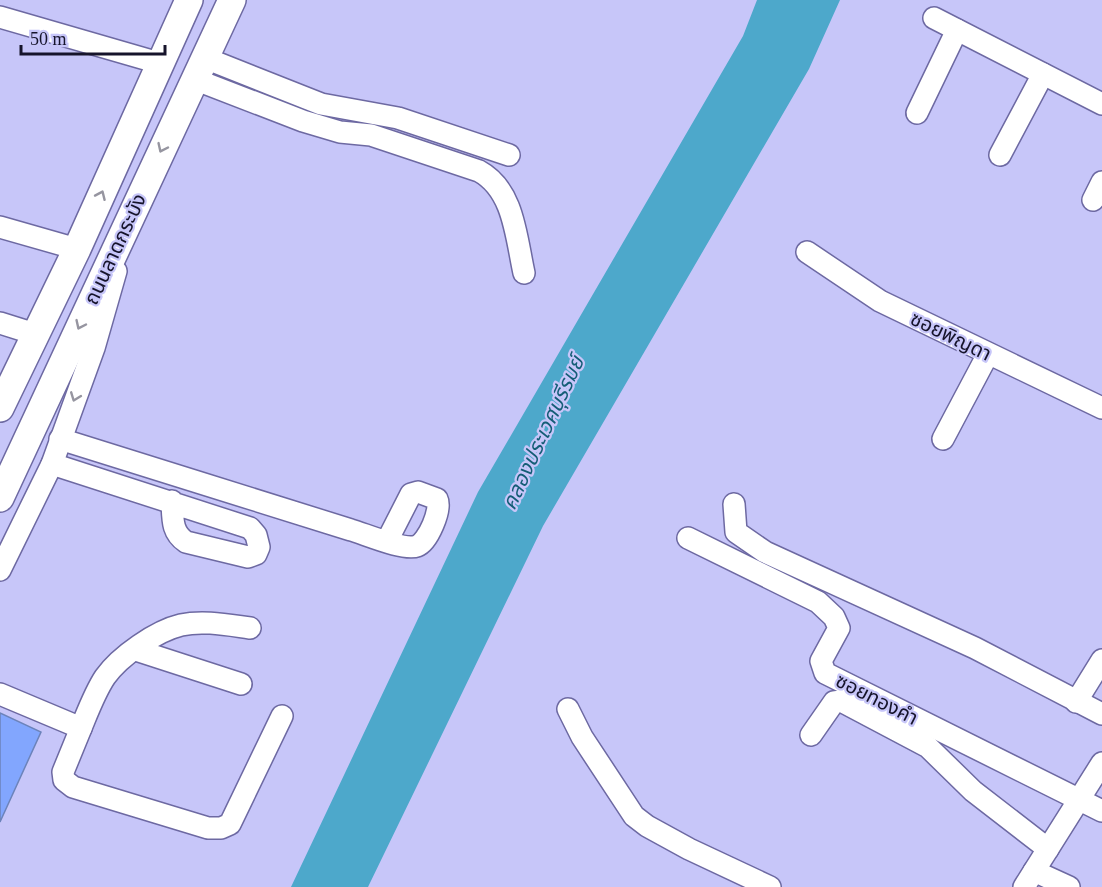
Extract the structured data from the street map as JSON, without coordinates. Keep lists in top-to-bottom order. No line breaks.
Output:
{"streets":{"main road":["ถนนลาดกระบัง"],"street":["ซอยพิญดา","ซอยทองคำ"]},"water":["คลองประเวศบุรีรมย์"],"scale_bar":"50 m"}
